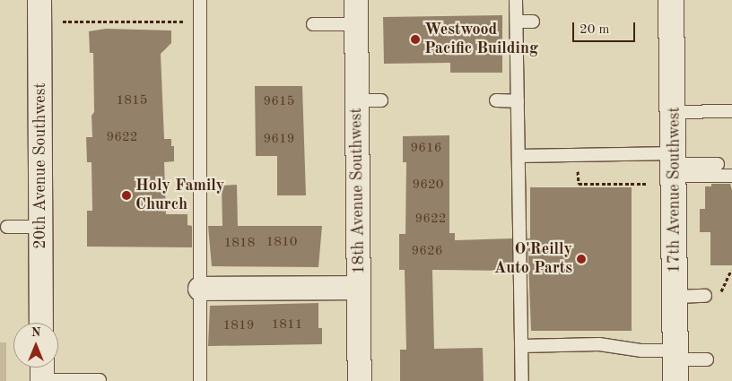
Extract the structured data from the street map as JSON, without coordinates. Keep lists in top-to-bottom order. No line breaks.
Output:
{"streets":{"main road":["17th Avenue Southwest"],"street":["20th Avenue Southwest","18th Avenue Southwest"]},"places":["Westwood Pacific Building","Holy Family Church","O'Reilly Auto Parts"],"house_numbers":["1815","9615","9622","9619","9616","9620","9622","1810","1818","9626","1811","1819"],"scale_bar":"20 m","north":"top"}
